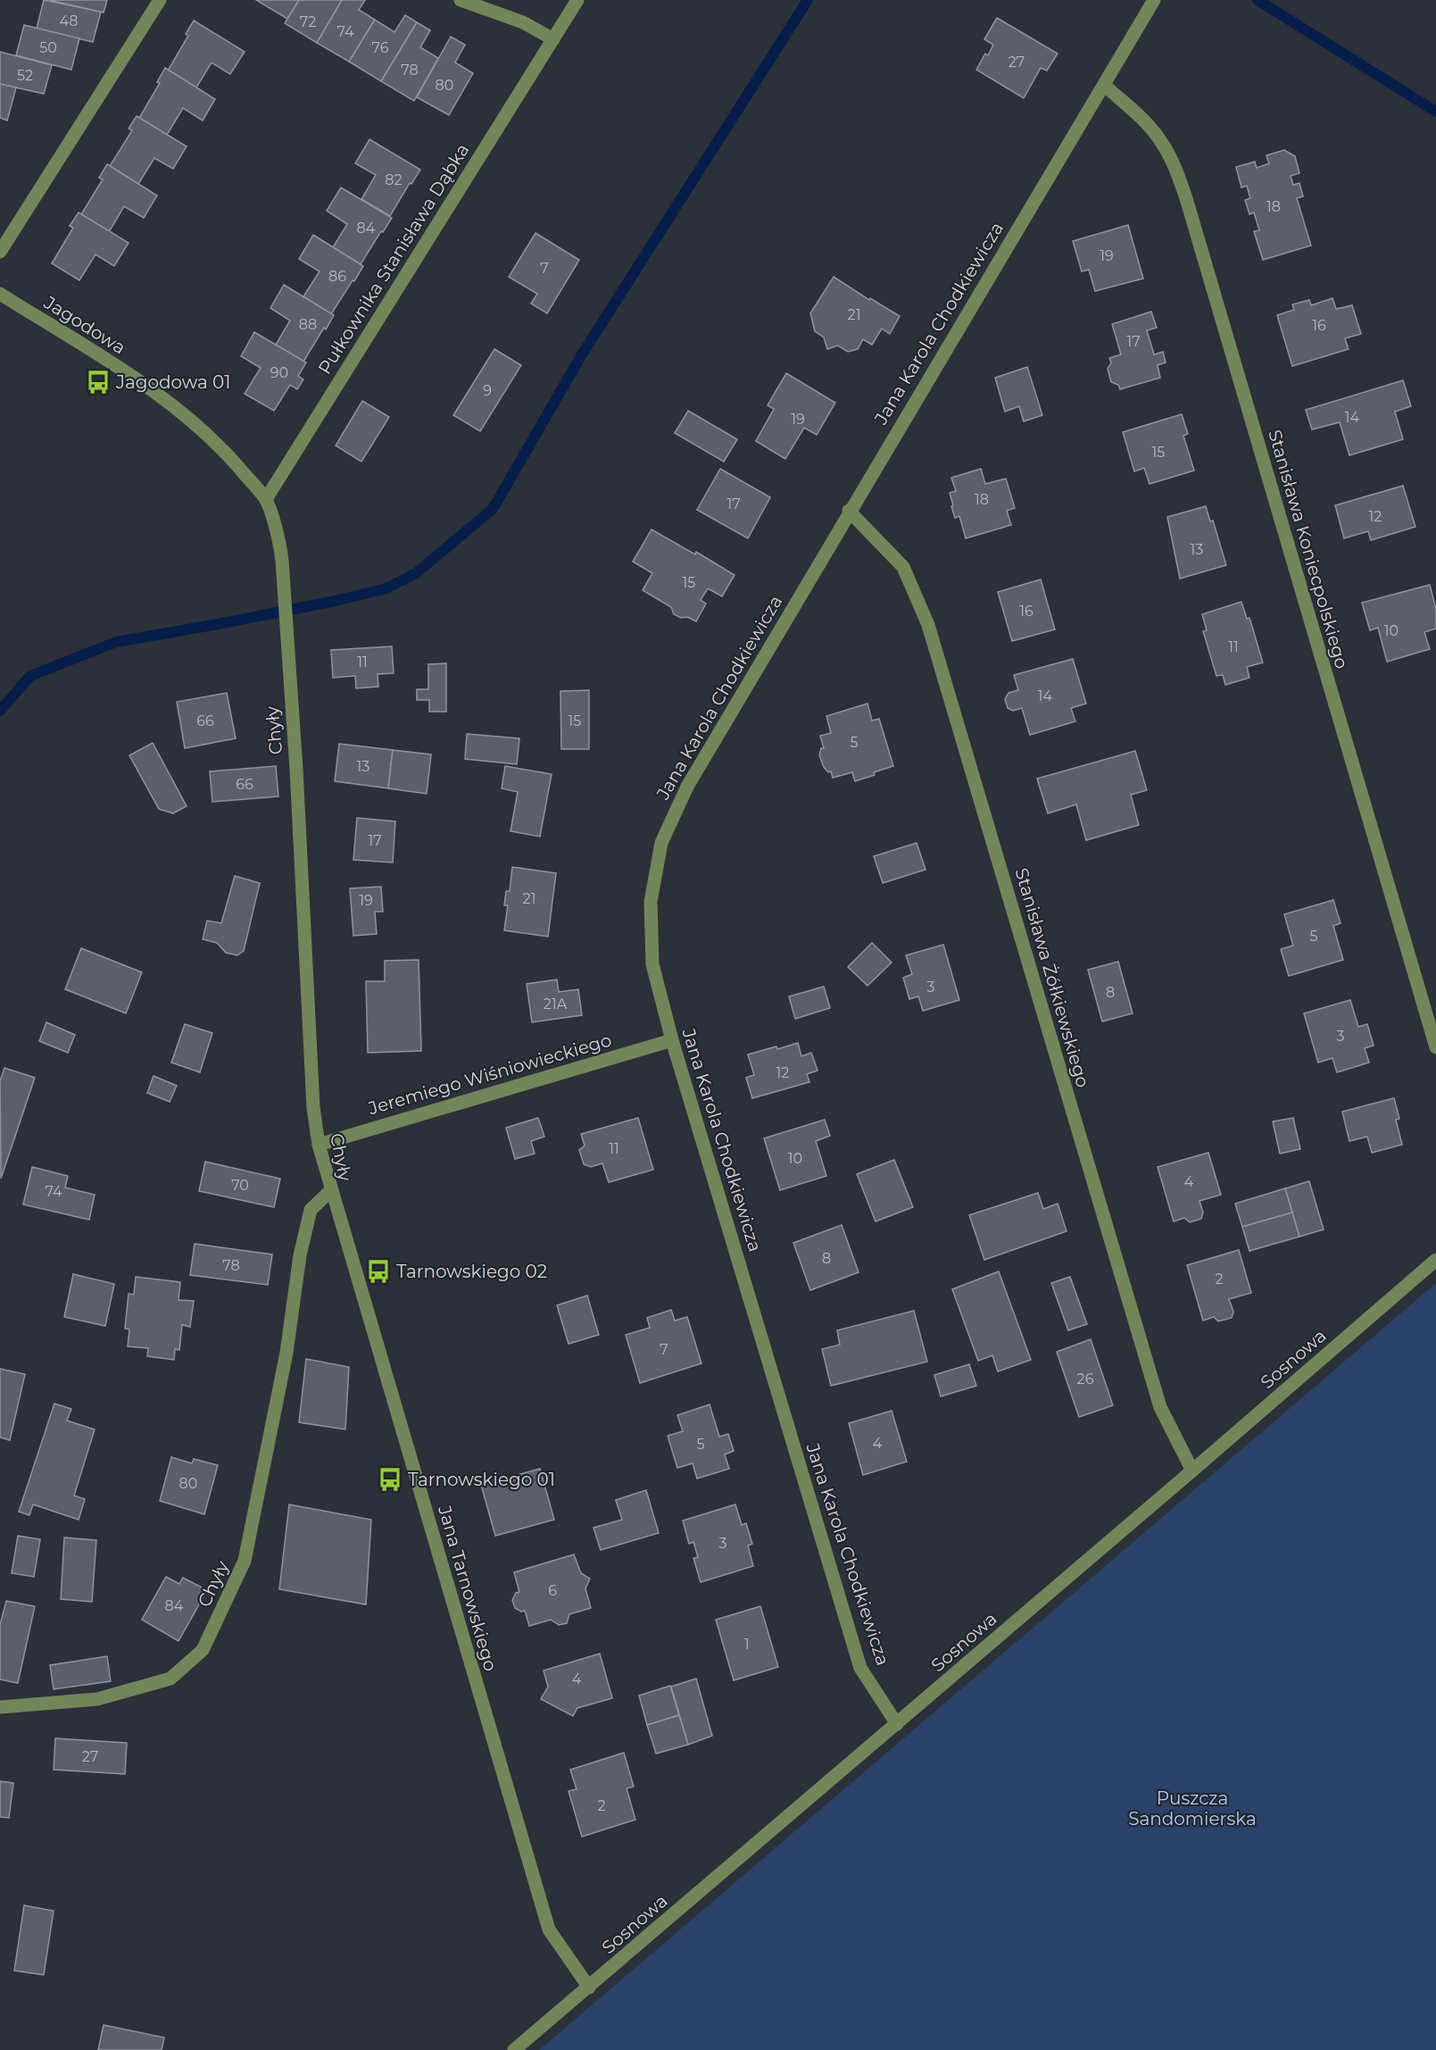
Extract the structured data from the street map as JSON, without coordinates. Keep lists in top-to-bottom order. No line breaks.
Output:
{"streets":{"street":["Pułkownika Stanisława Dąbka","Jana Karola Chodkiewicza","Jagodowa","Stanisława Koniecpolskiego","Chyły","Stanisława Żółkiewskiego","Jeremiego Wiśniowieckiego","Sosnowa","Jana Tarnowskiego"]},"crossings":[["Pułkownika Stanisława Dąbka","Jagodowa"],["Pułkownika Stanisława Dąbka","Chyły"],["Jana Karola Chodkiewicza","Stanisława Koniecpolskiego"],["Jana Karola Chodkiewicza","Stanisława Żółkiewskiego"],["Jana Karola Chodkiewicza","Jeremiego Wiśniowieckiego"],["Jana Karola Chodkiewicza","Sosnowa"],["Jagodowa","Chyły"],["Chyły","Jeremiego Wiśniowieckiego"],["Chyły","Jana Tarnowskiego"],["Stanisława Żółkiewskiego","Sosnowa"],["Sosnowa","Jana Tarnowskiego"]],"parks":["Puszcza Sandomierska"],"places":{"bus stop":["Jagodowa 01","Tarnowskiego 02","Tarnowskiego 01"]},"house_numbers":["48","72","74","50","76","27","78","52","80","82","18","84","19","7","86","21","88","16","17","90","9","14","19","15","18","17","12","13","15","16","10","11","11","14","66","15","5","13","66","17","21","19","5","3","8","21A","3","12","11","10","4","70","74","8","78","2","7","26","4","5","80","3","6","84","1","4","27","2"]}
